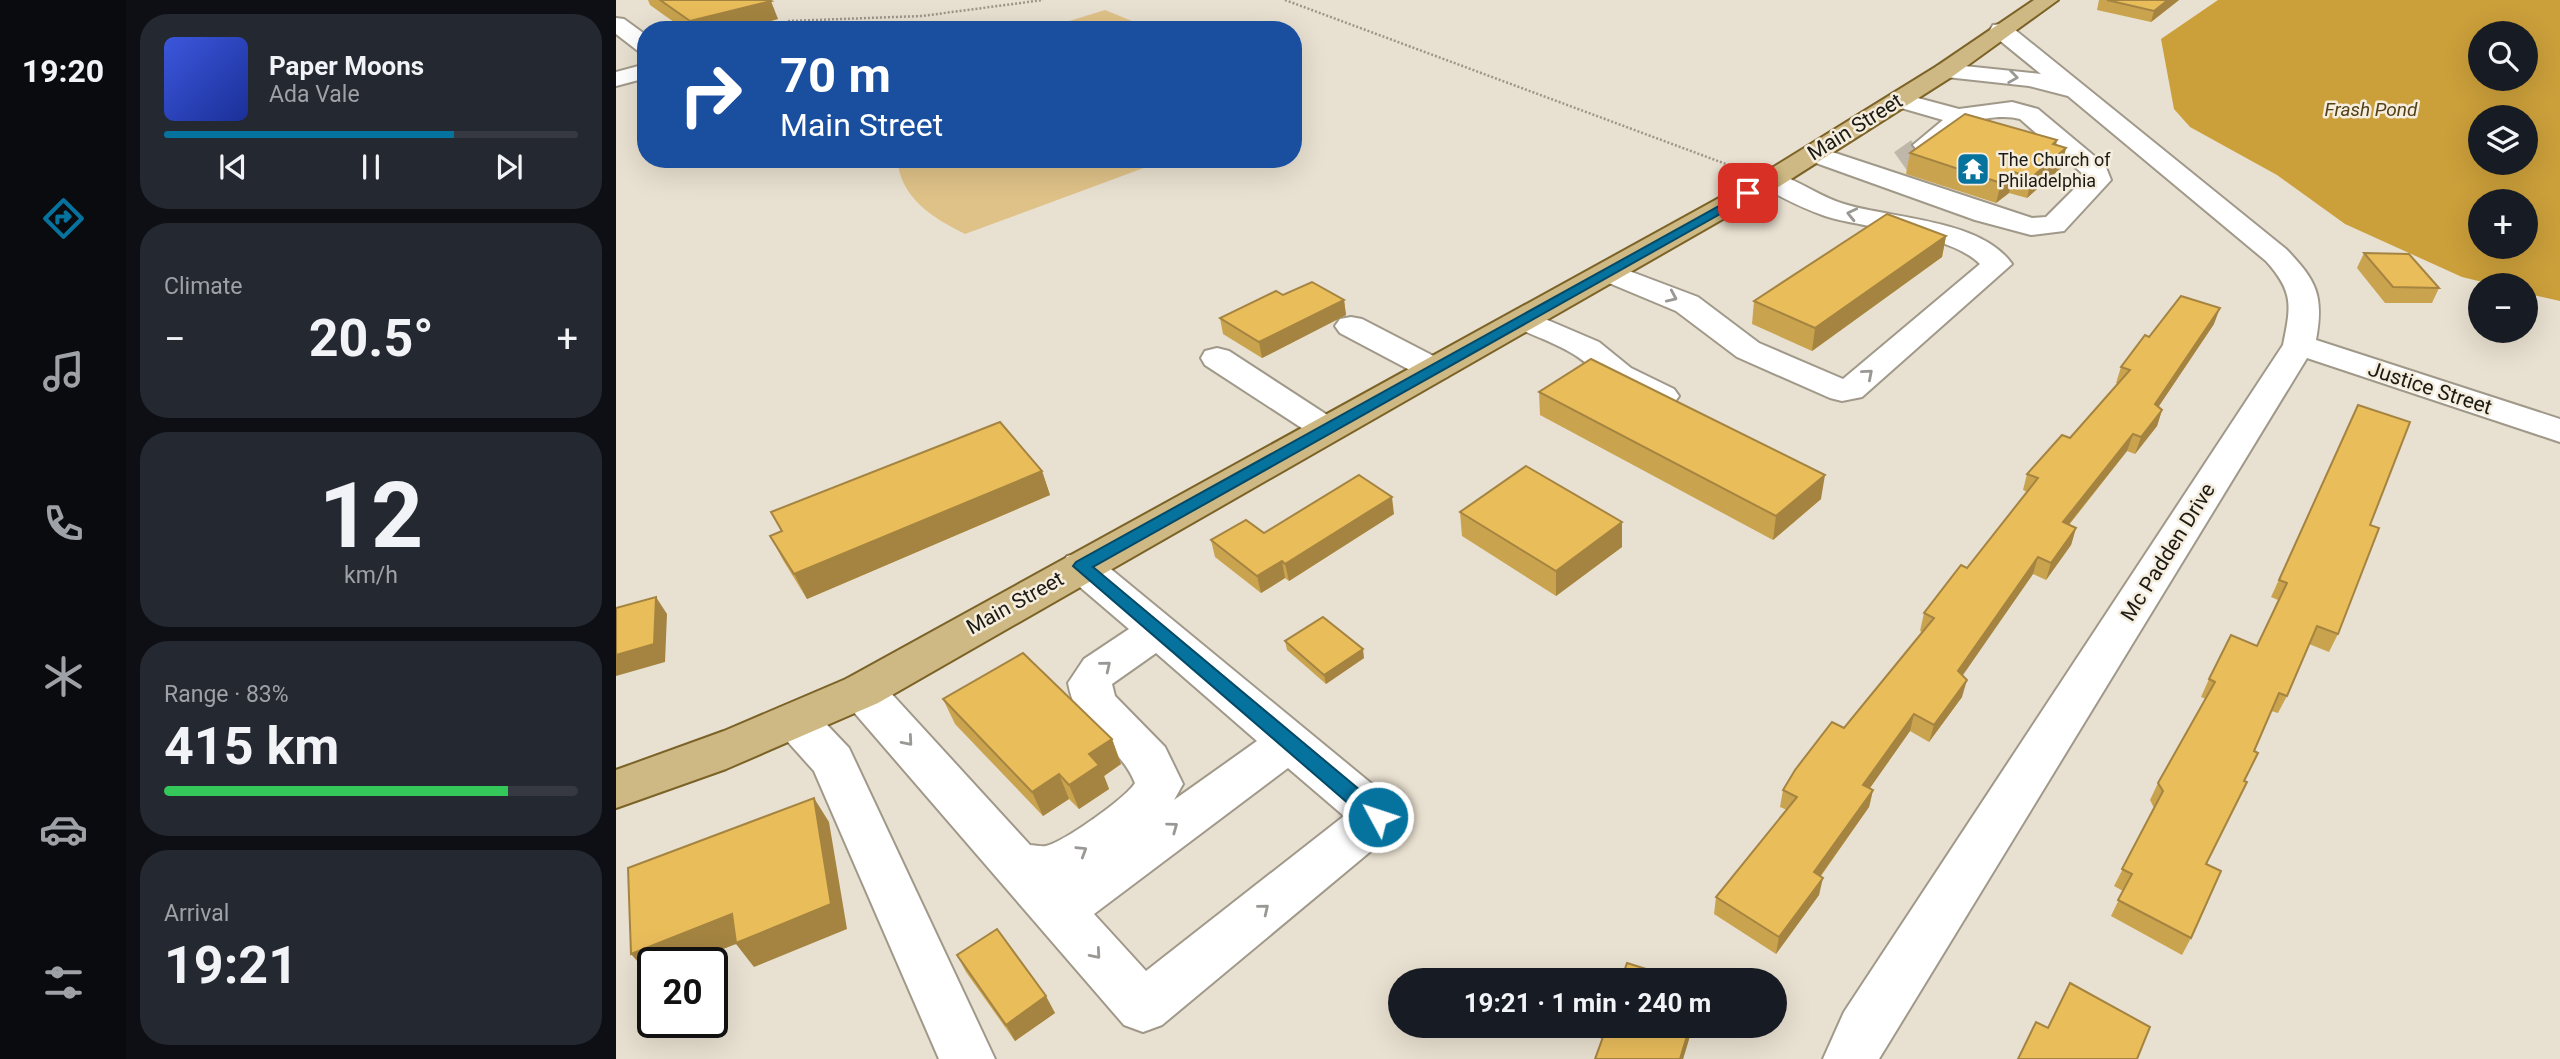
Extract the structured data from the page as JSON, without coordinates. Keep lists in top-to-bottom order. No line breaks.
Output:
{"streets":{"main road":["Main Street"],"street":["Justice Street","Mc Padden Drive"]},"crossings":[["Main Street","Mc Padden Drive"],["Justice Street","Mc Padden Drive"]],"water":["Frash Pond"],"places":{"temple":["The Church of Philadelphia"]},"page":{"tabs":"19:20","map_buttons":["+","−"],"turn":["70 m","Main Street"],"song":["Paper Moons","Ada Vale"],"tile":["Climate",["12","km/h"],["Range · 83%","415 km"],["Arrival","19:21"]],"heat":["−","20.5°","+"],"limit":"20","trip":"19:21 · 1 min · 240 m"}}
